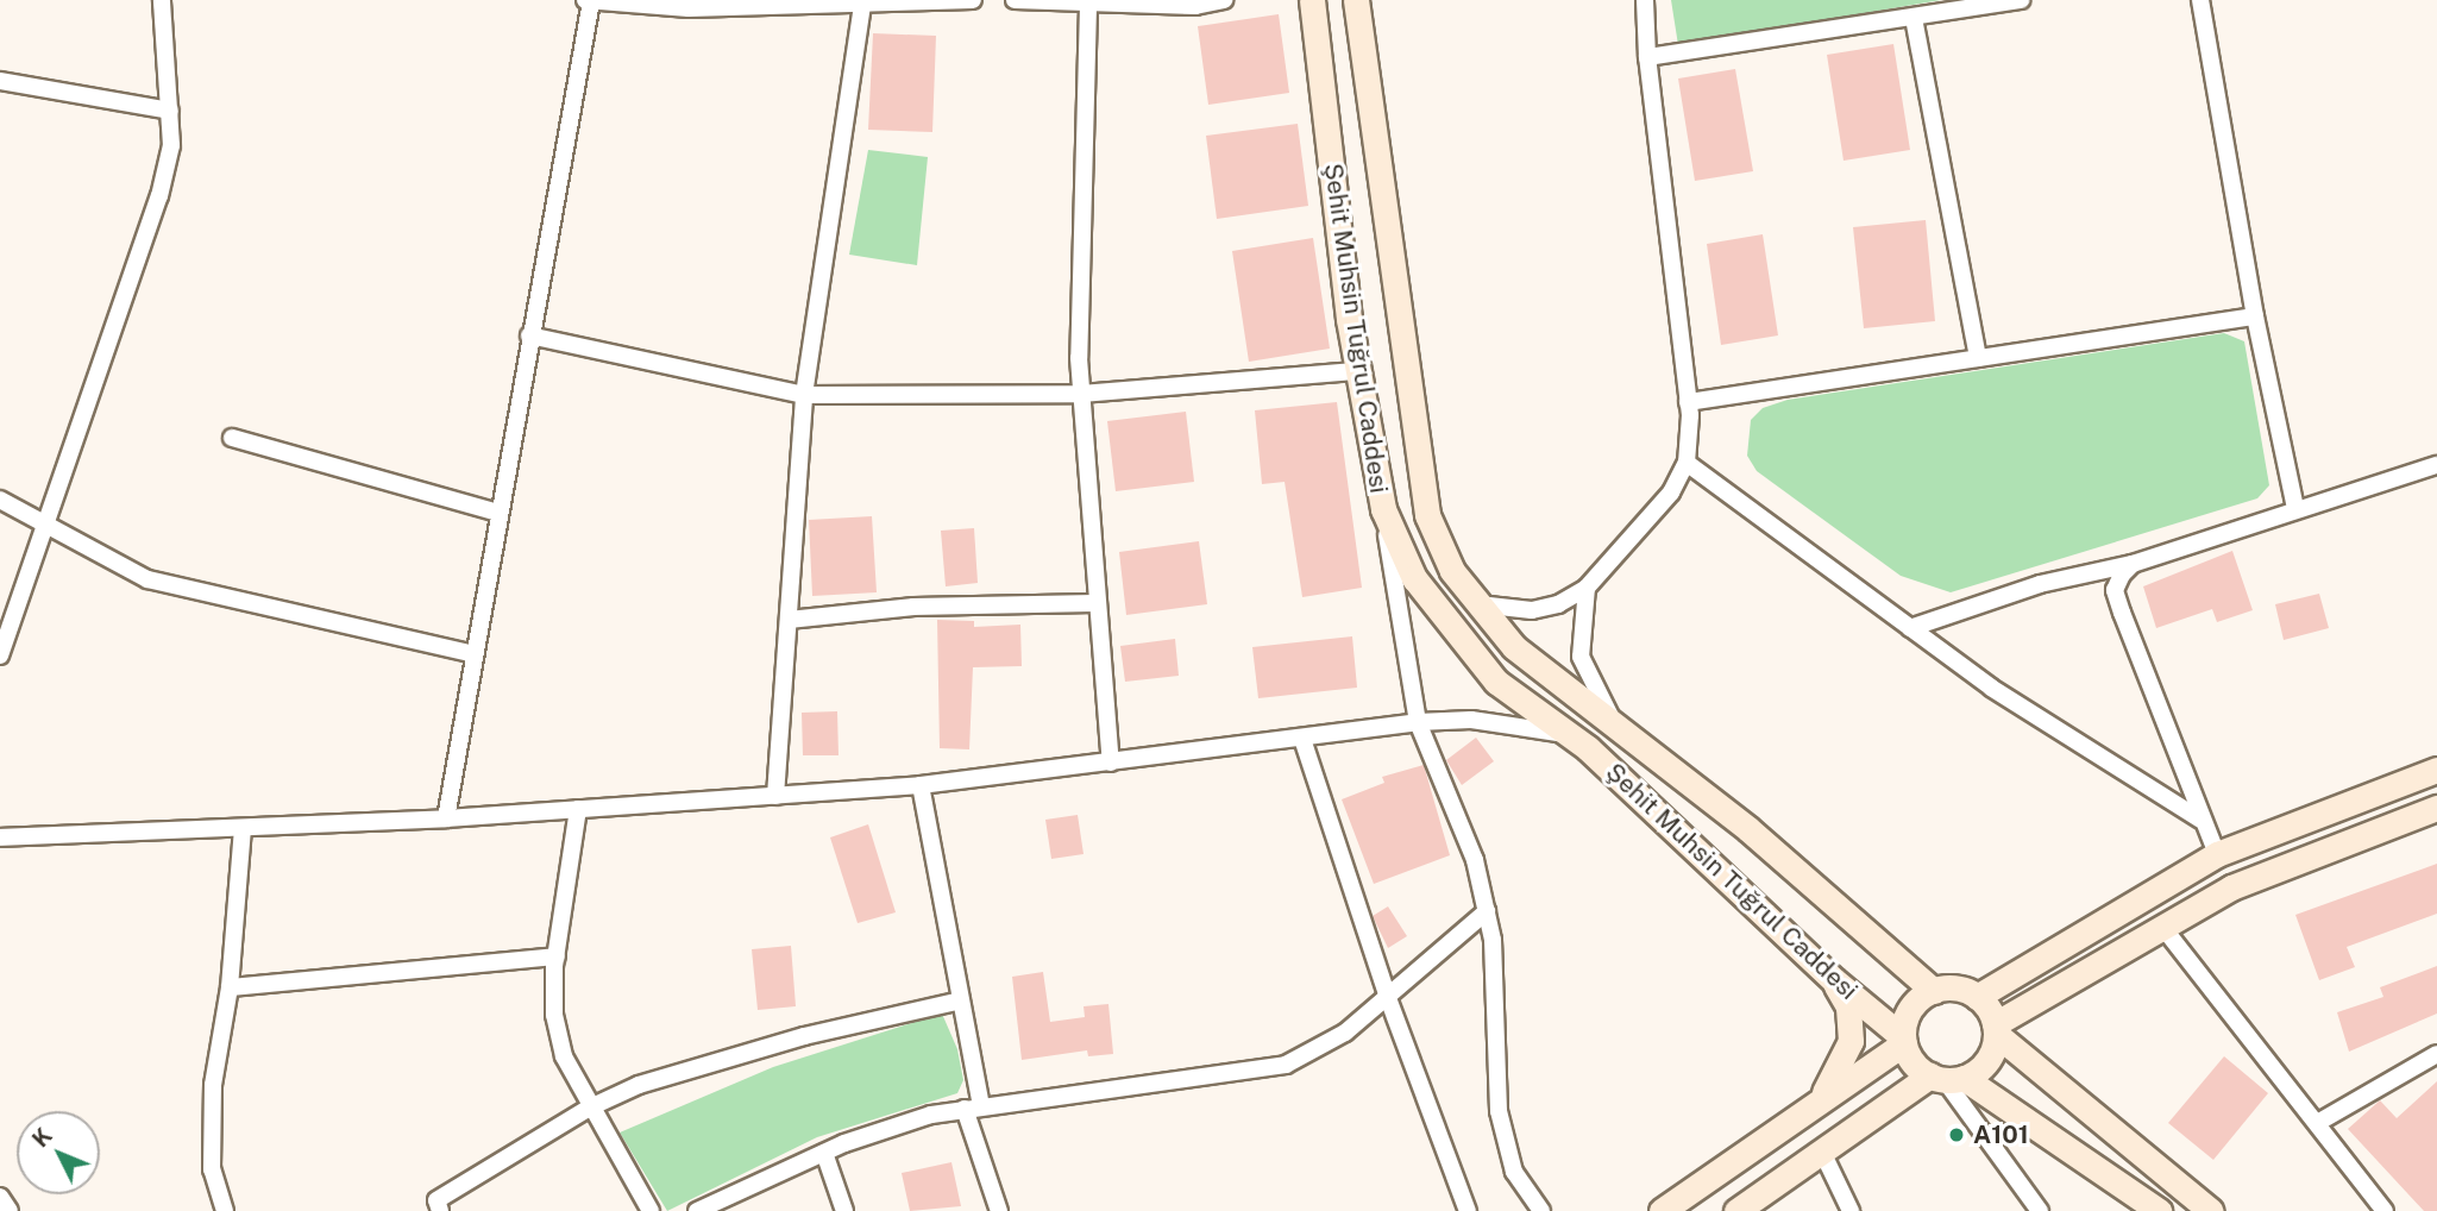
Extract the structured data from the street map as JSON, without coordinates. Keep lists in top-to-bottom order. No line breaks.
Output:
{"streets":{"main road":["Şehit Muhsin Tuğrul Caddesi"]},"places":["A101"],"north":"top left"}
